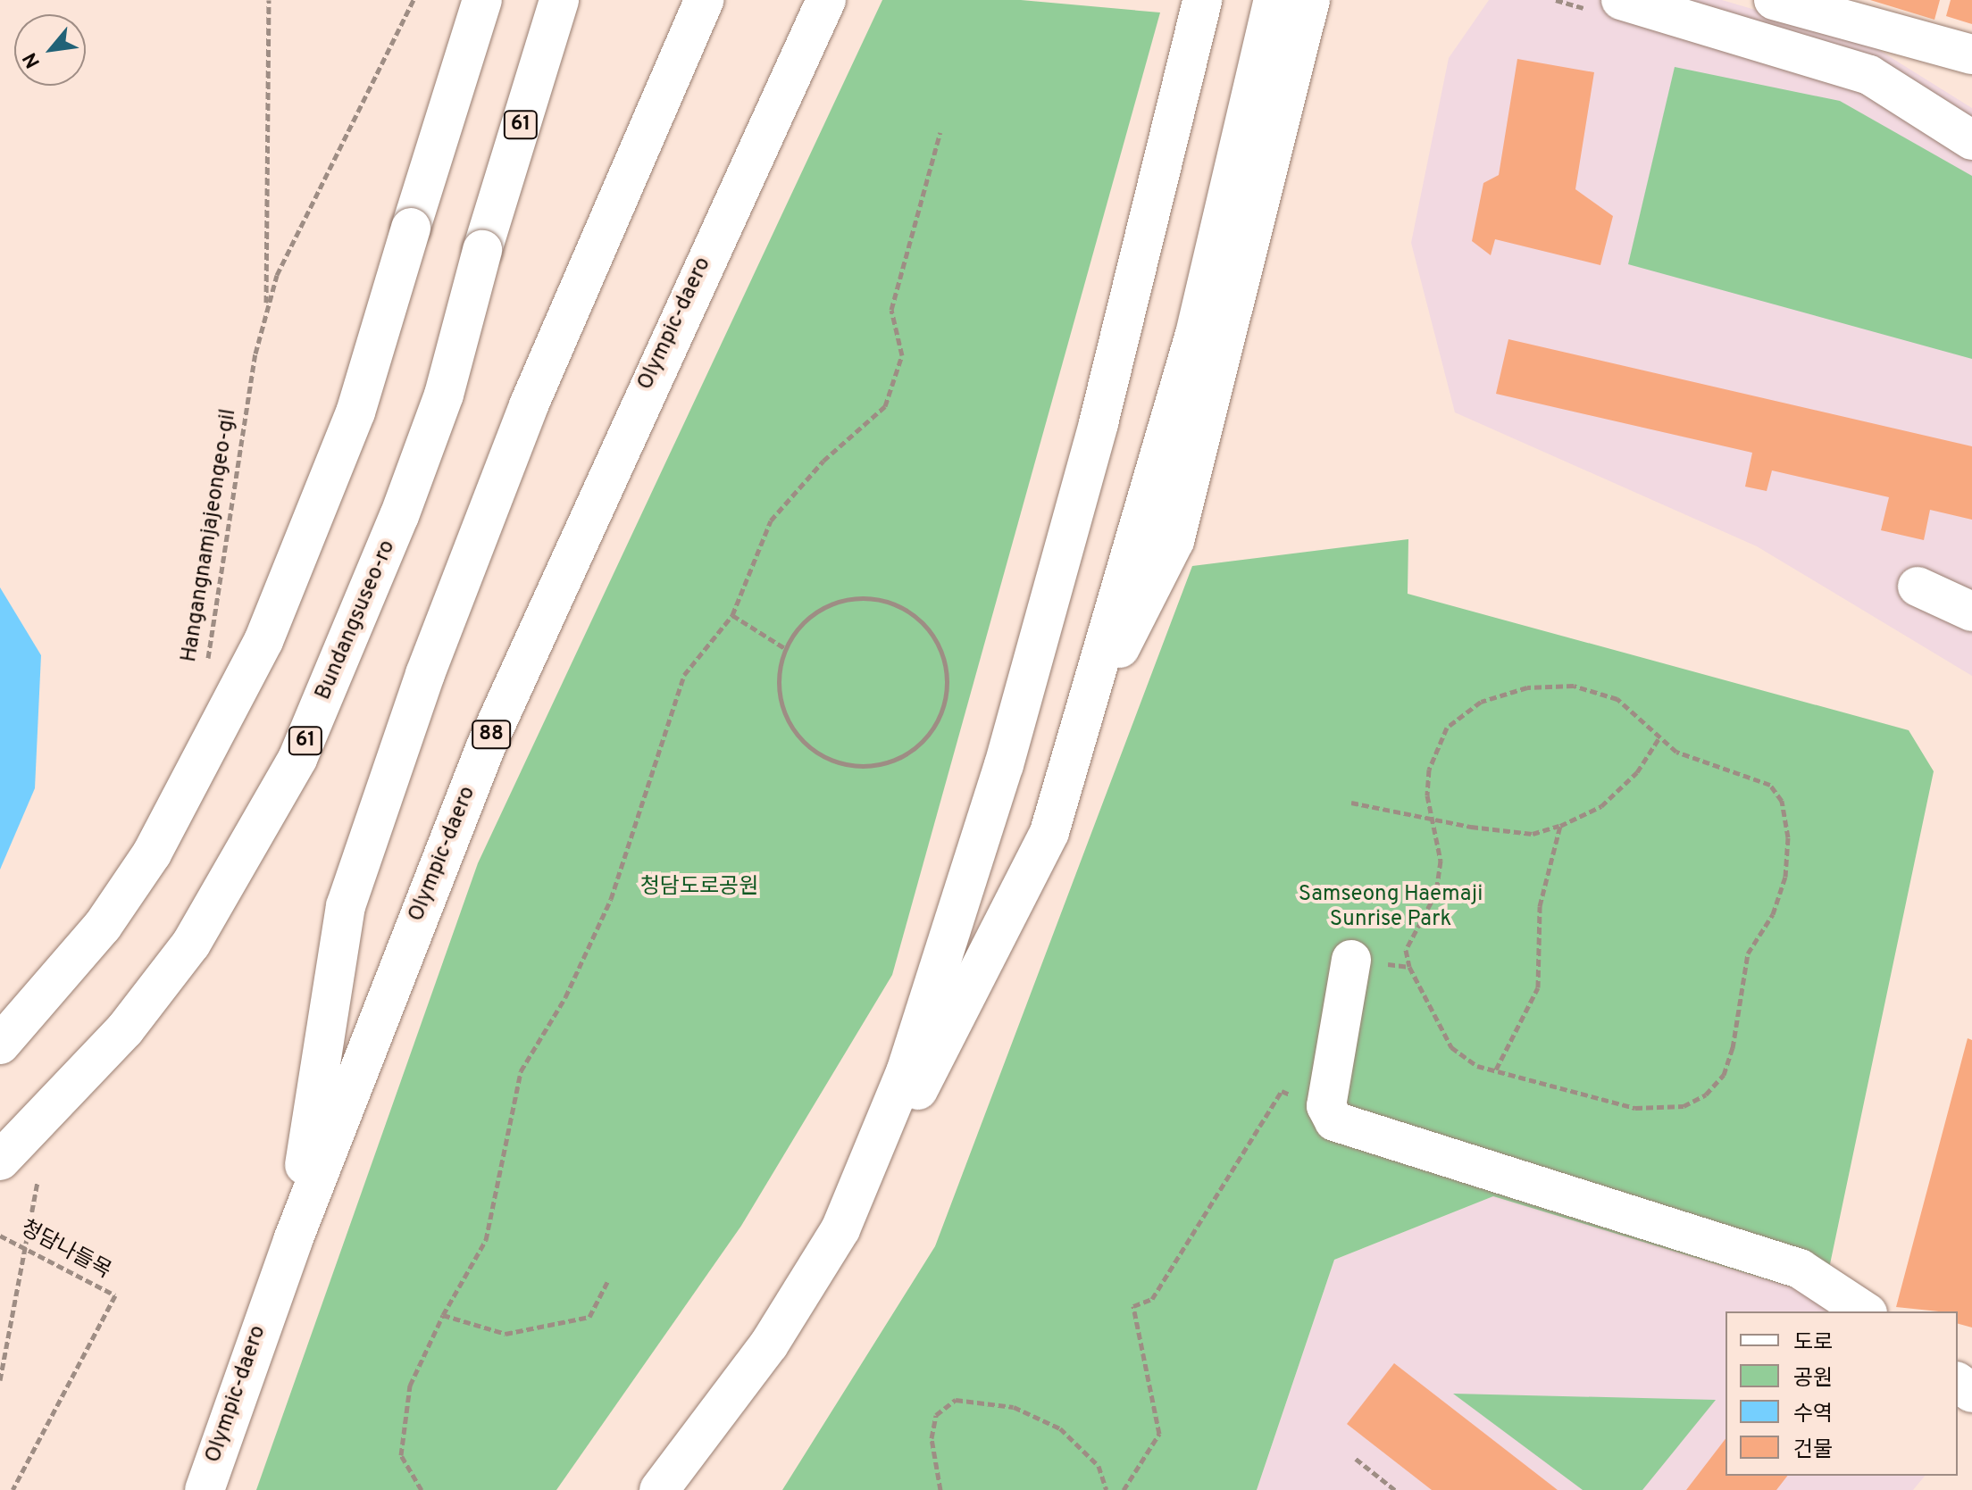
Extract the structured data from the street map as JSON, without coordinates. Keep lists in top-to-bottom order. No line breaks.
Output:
{"streets":{"main road":["61","Olympic-daero","Bundangsuseo-ro","88"],"path":["Hangangnamjajeongeo-gil","청담나들목"]},"parks":["청담도로공원","Samseong Haemaji Sunrise Park"],"legend":["도로","공원","수역","건물"],"north":"bottom left"}
